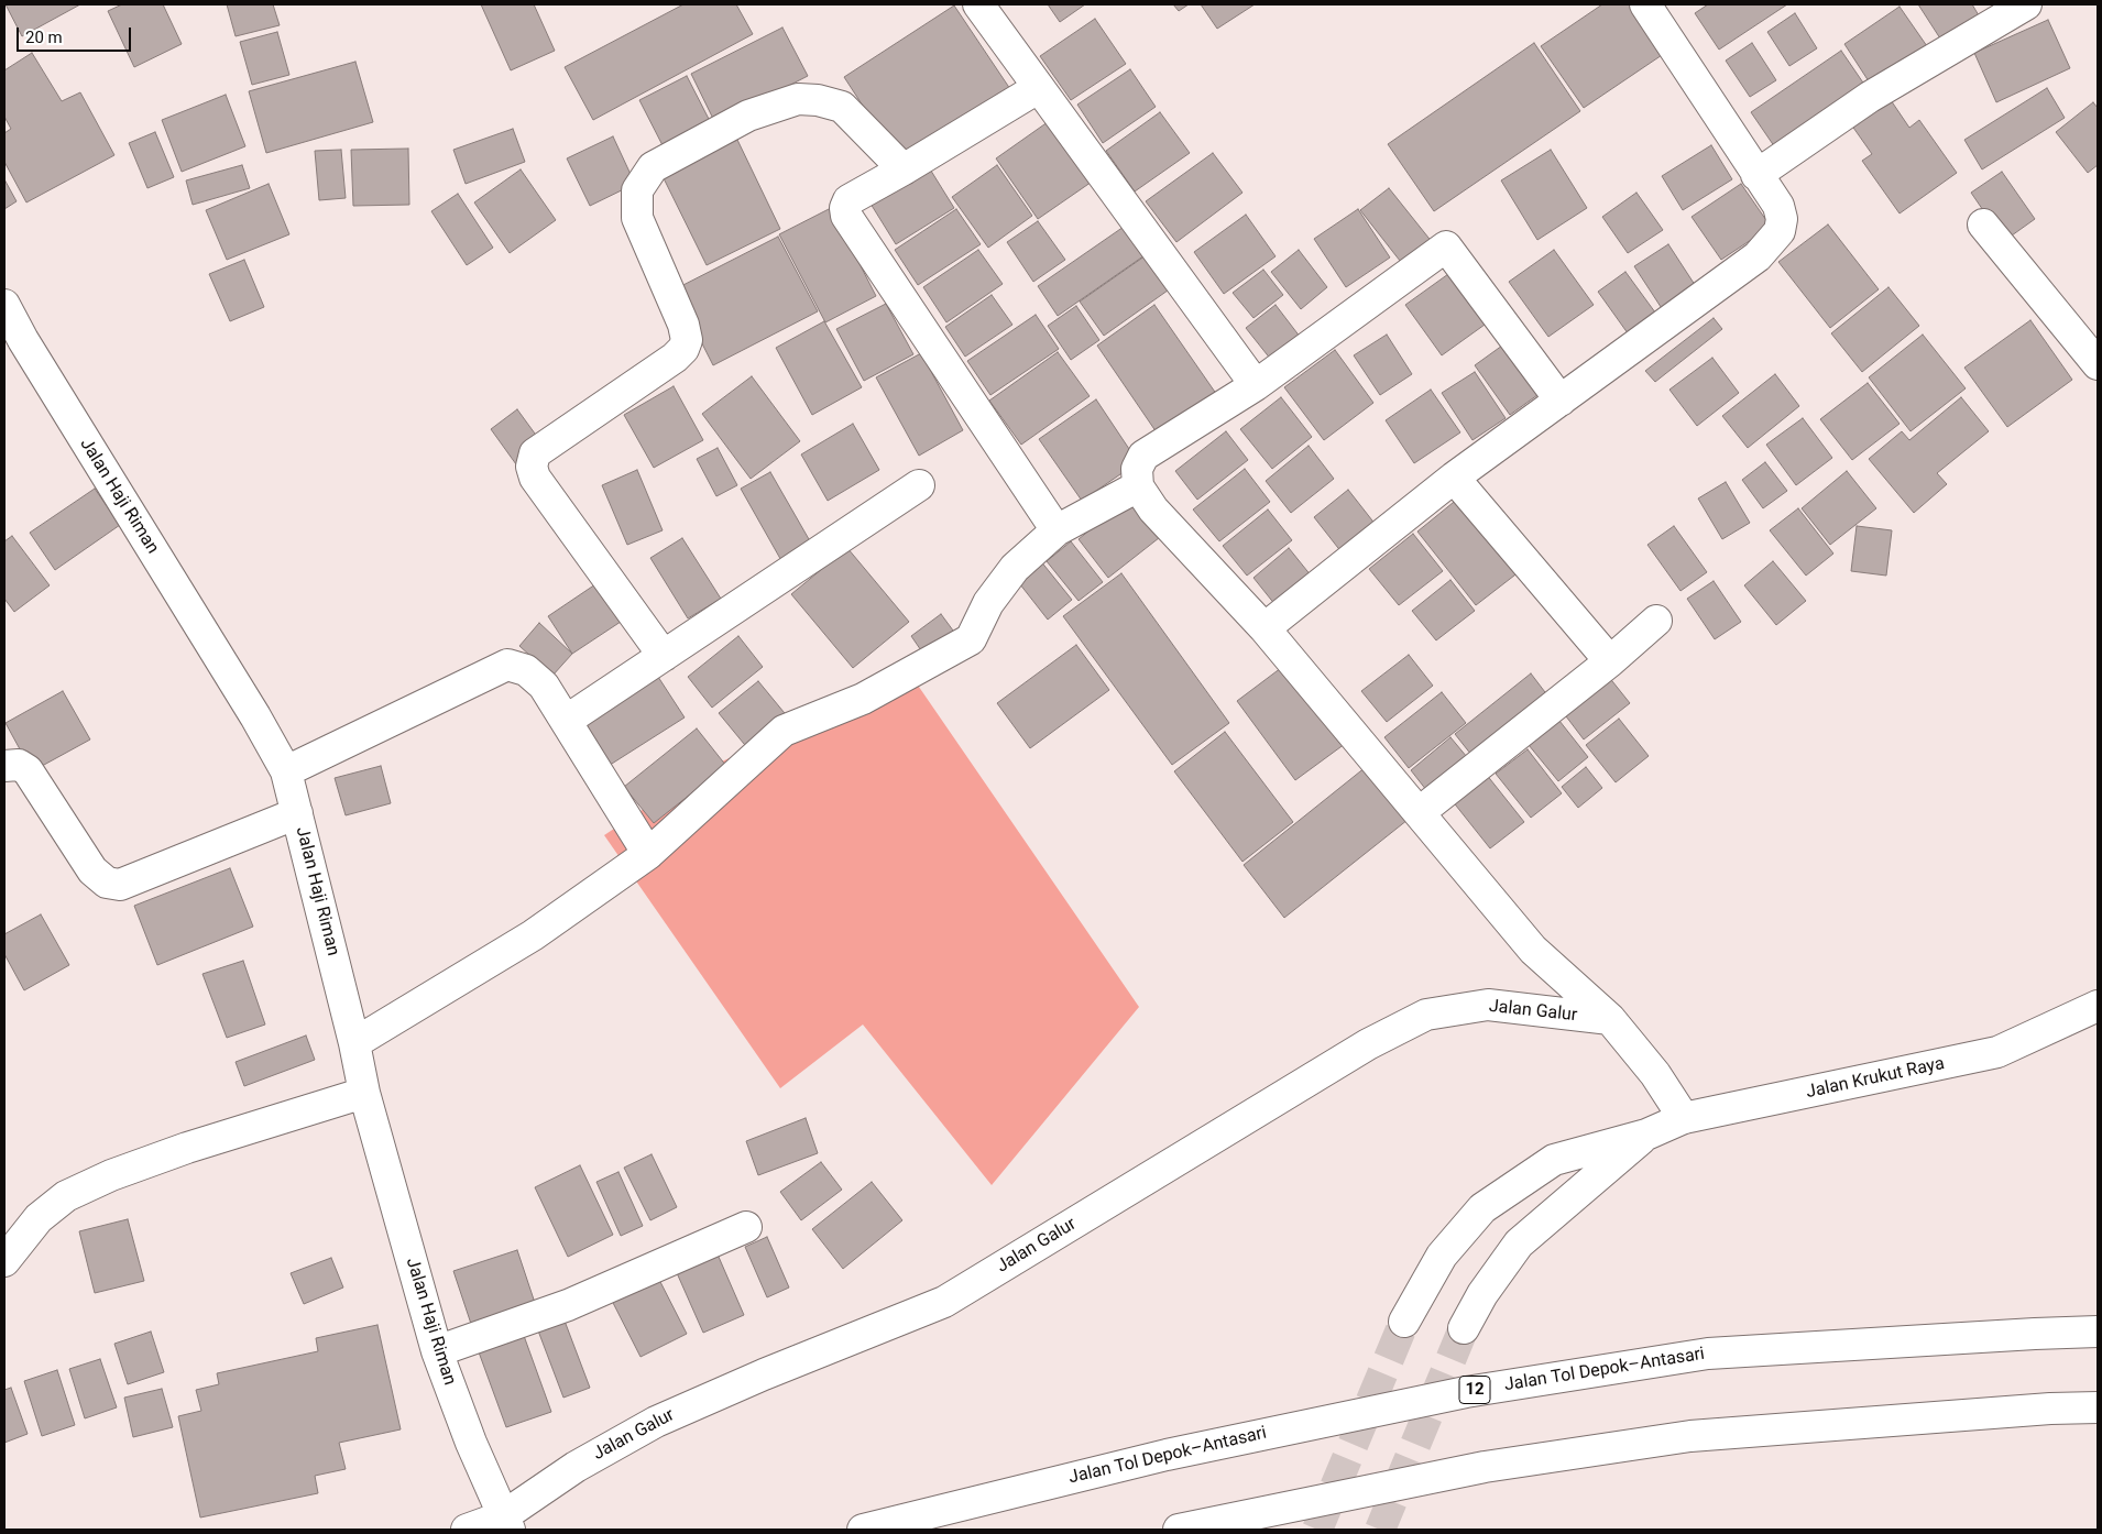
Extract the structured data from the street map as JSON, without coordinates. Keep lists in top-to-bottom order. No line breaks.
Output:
{"streets":{"main road":["Jalan Haji Riman","Jalan Galur","Jalan Krukut Raya","Jalan Tol Depok–Antasari","12"]},"crossings":[["Jalan Haji Riman","Jalan Galur"]],"scale_bar":"20 m"}
